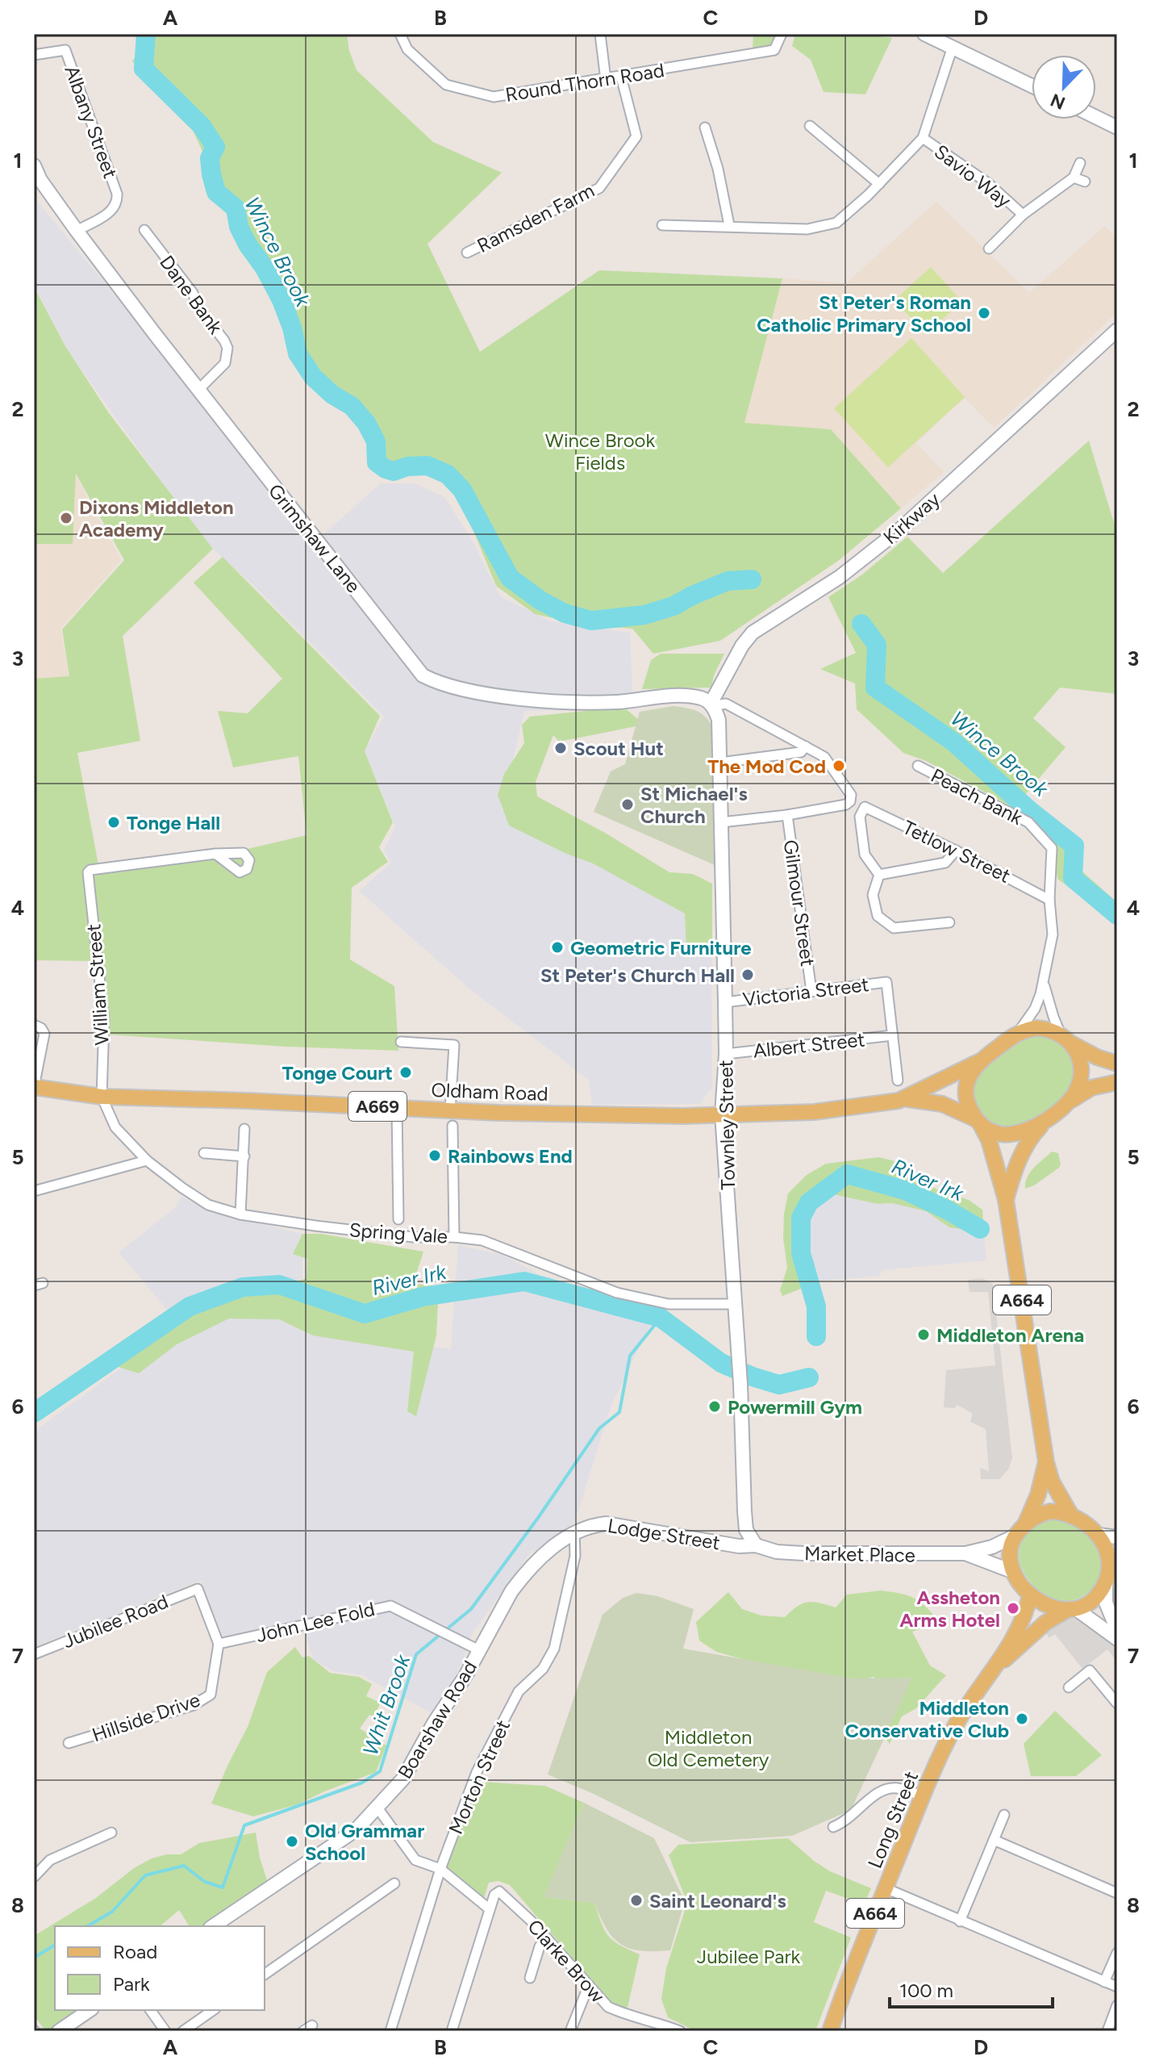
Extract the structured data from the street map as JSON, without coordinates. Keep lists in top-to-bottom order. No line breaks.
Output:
{"streets":{"main road":["Kirkway","Grimshaw Lane","Oldham Road","A669","Townley Street","A664","Lodge Street","Market Place","Boarshaw Road","Long Street"],"street":["Round Thorn Road","Albany Street","Savio Way","Ramsden Farm","Dane Bank","Peach Bank","Tetlow Street","Gilmour Street","William Street","Victoria Street","Albert Street","Spring Vale","Jubilee Road","John Lee Fold","Hillside Drive","Morton Street","Clarke Brow"]},"crossings":[["Round Thorn Road","Ramsden Farm"],["Albany Street","Grimshaw Lane"],["Dane Bank","Grimshaw Lane"],["Kirkway","Grimshaw Lane"],["Kirkway","Townley Street"],["Grimshaw Lane","Townley Street"],["Peach Bank","Tetlow Street"],["Peach Bank","Oldham Road"],["Peach Bank","A664"],["Gilmour Street","Victoria Street"],["William Street","Oldham Road"],["William Street","Spring Vale"],["Victoria Street","Albert Street"],["Victoria Street","Townley Street"],["Albert Street","Townley Street"],["Oldham Road","Townley Street"],["Oldham Road","Spring Vale"],["Oldham Road","A664"],["Townley Street","Spring Vale"],["Townley Street","Lodge Street"],["Townley Street","Market Place"],["A664","Market Place"],["A664","Long Street"],["Lodge Street","Market Place"],["Lodge Street","Boarshaw Road"],["Lodge Street","Morton Street"],["Market Place","Long Street"],["Jubilee Road","John Lee Fold"],["Jubilee Road","Hillside Drive"],["John Lee Fold","Hillside Drive"],["John Lee Fold","Boarshaw Road"],["Boarshaw Road","Morton Street"]],"water":["Wince Brook","River Irk","Whit Brook"],"parks":["Wince Brook Fields","Middleton Old Cemetery","Jubilee Park"],"places":["St Peter's Roman Catholic Primary School","Dixons Middleton Academy","Scout Hut","The Mod Cod","St Michael's Church","Tonge Hall","Geometric Furniture","St Peter's Church Hall","Tonge Court","Rainbows End","Middleton Arena","Powermill Gym","Assheton Arms Hotel","Middleton Conservative Club","Old Grammar School","Saint Leonard's"],"legend":["Road","Park"],"scale_bar":"100 m","north":"bottom left","grid":{"columns":["A","B","C","D"],"rows":["1","2","3","4","5","6","7","8"]}}
